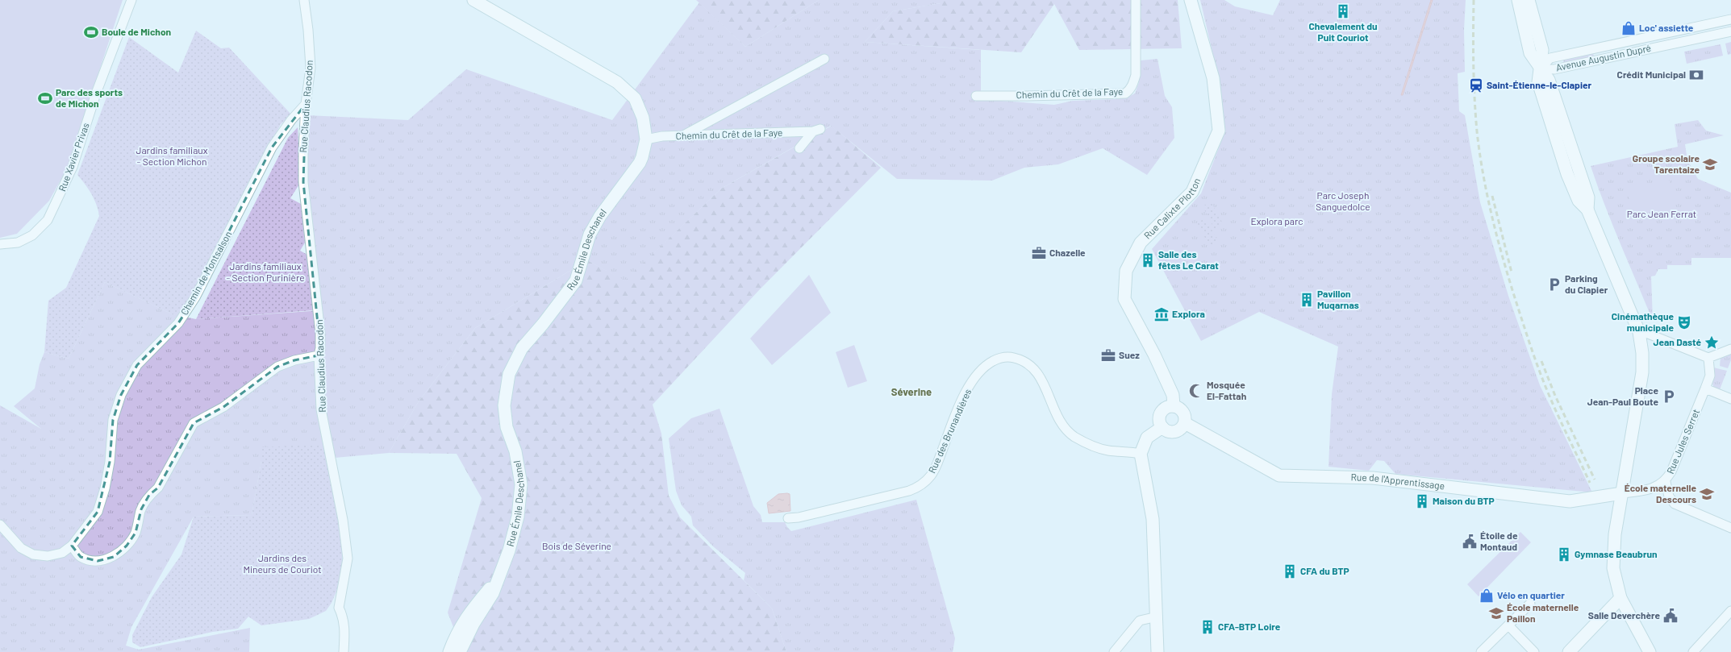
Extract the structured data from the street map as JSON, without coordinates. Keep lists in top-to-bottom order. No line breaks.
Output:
{"streets":{"main road":["Rue Calixte Plotton","Rue Émile Deschanel","Rue de l'Apprentissage"],"street":["Avenue Augustin Dupré","Chemin du Crêt de la Faye","Rue Claudius Racodon","Rue Xavier Privas","Chemin de Montsalson","Rue des Brunandières","Rue Jules Serret"]},"crossings":[["Chemin du Crêt de la Faye","Rue Émile Deschanel"],["Rue Claudius Racodon","Chemin de Montsalson"],["Rue Calixte Plotton","Rue de l'Apprentissage"],["Rue Jules Serret","Rue de l'Apprentissage"]],"districts":["Séverine"],"parks":["Jardins familiaux - Section Michon","Parc Joseph Sanguedolce","Parc Jean Ferrat","Explora parc","Jardins familiaux - Section Purinière","Bois de Séverine","Jardins des Mineurs de Couriot"],"places":{"building":["Chevalement du Puit Couriot","Salle des fêtes Le Carat","Pavillon Muqarnas","Maison du BTP","Gymnase Beaubrun","CFA du BTP","CFA-BTP Loire"],"shop":["Loc' assiette","Vélo en quartier"],"sports":["Boule de Michon","Parc des sports de Michon"],"bank":["Crédit Municipal"],"station":["Saint-Étienne-le-Clapier"],"school or university":["Groupe scolaire Tarentaize","École maternelle Descours","École maternelle Paillon"],"office":["Chazelle","Suez"],"parking":["Parking du Clapier","Place Jean-Paul Boute"],"museum":["Explora"],"theatre":["Cinémathèque municipale"],"place":["Jean Dasté"],"mosque":["Mosquée El-Fattah"],"public building":["Étoile de Montaud","Salle Deverchère"]}}
